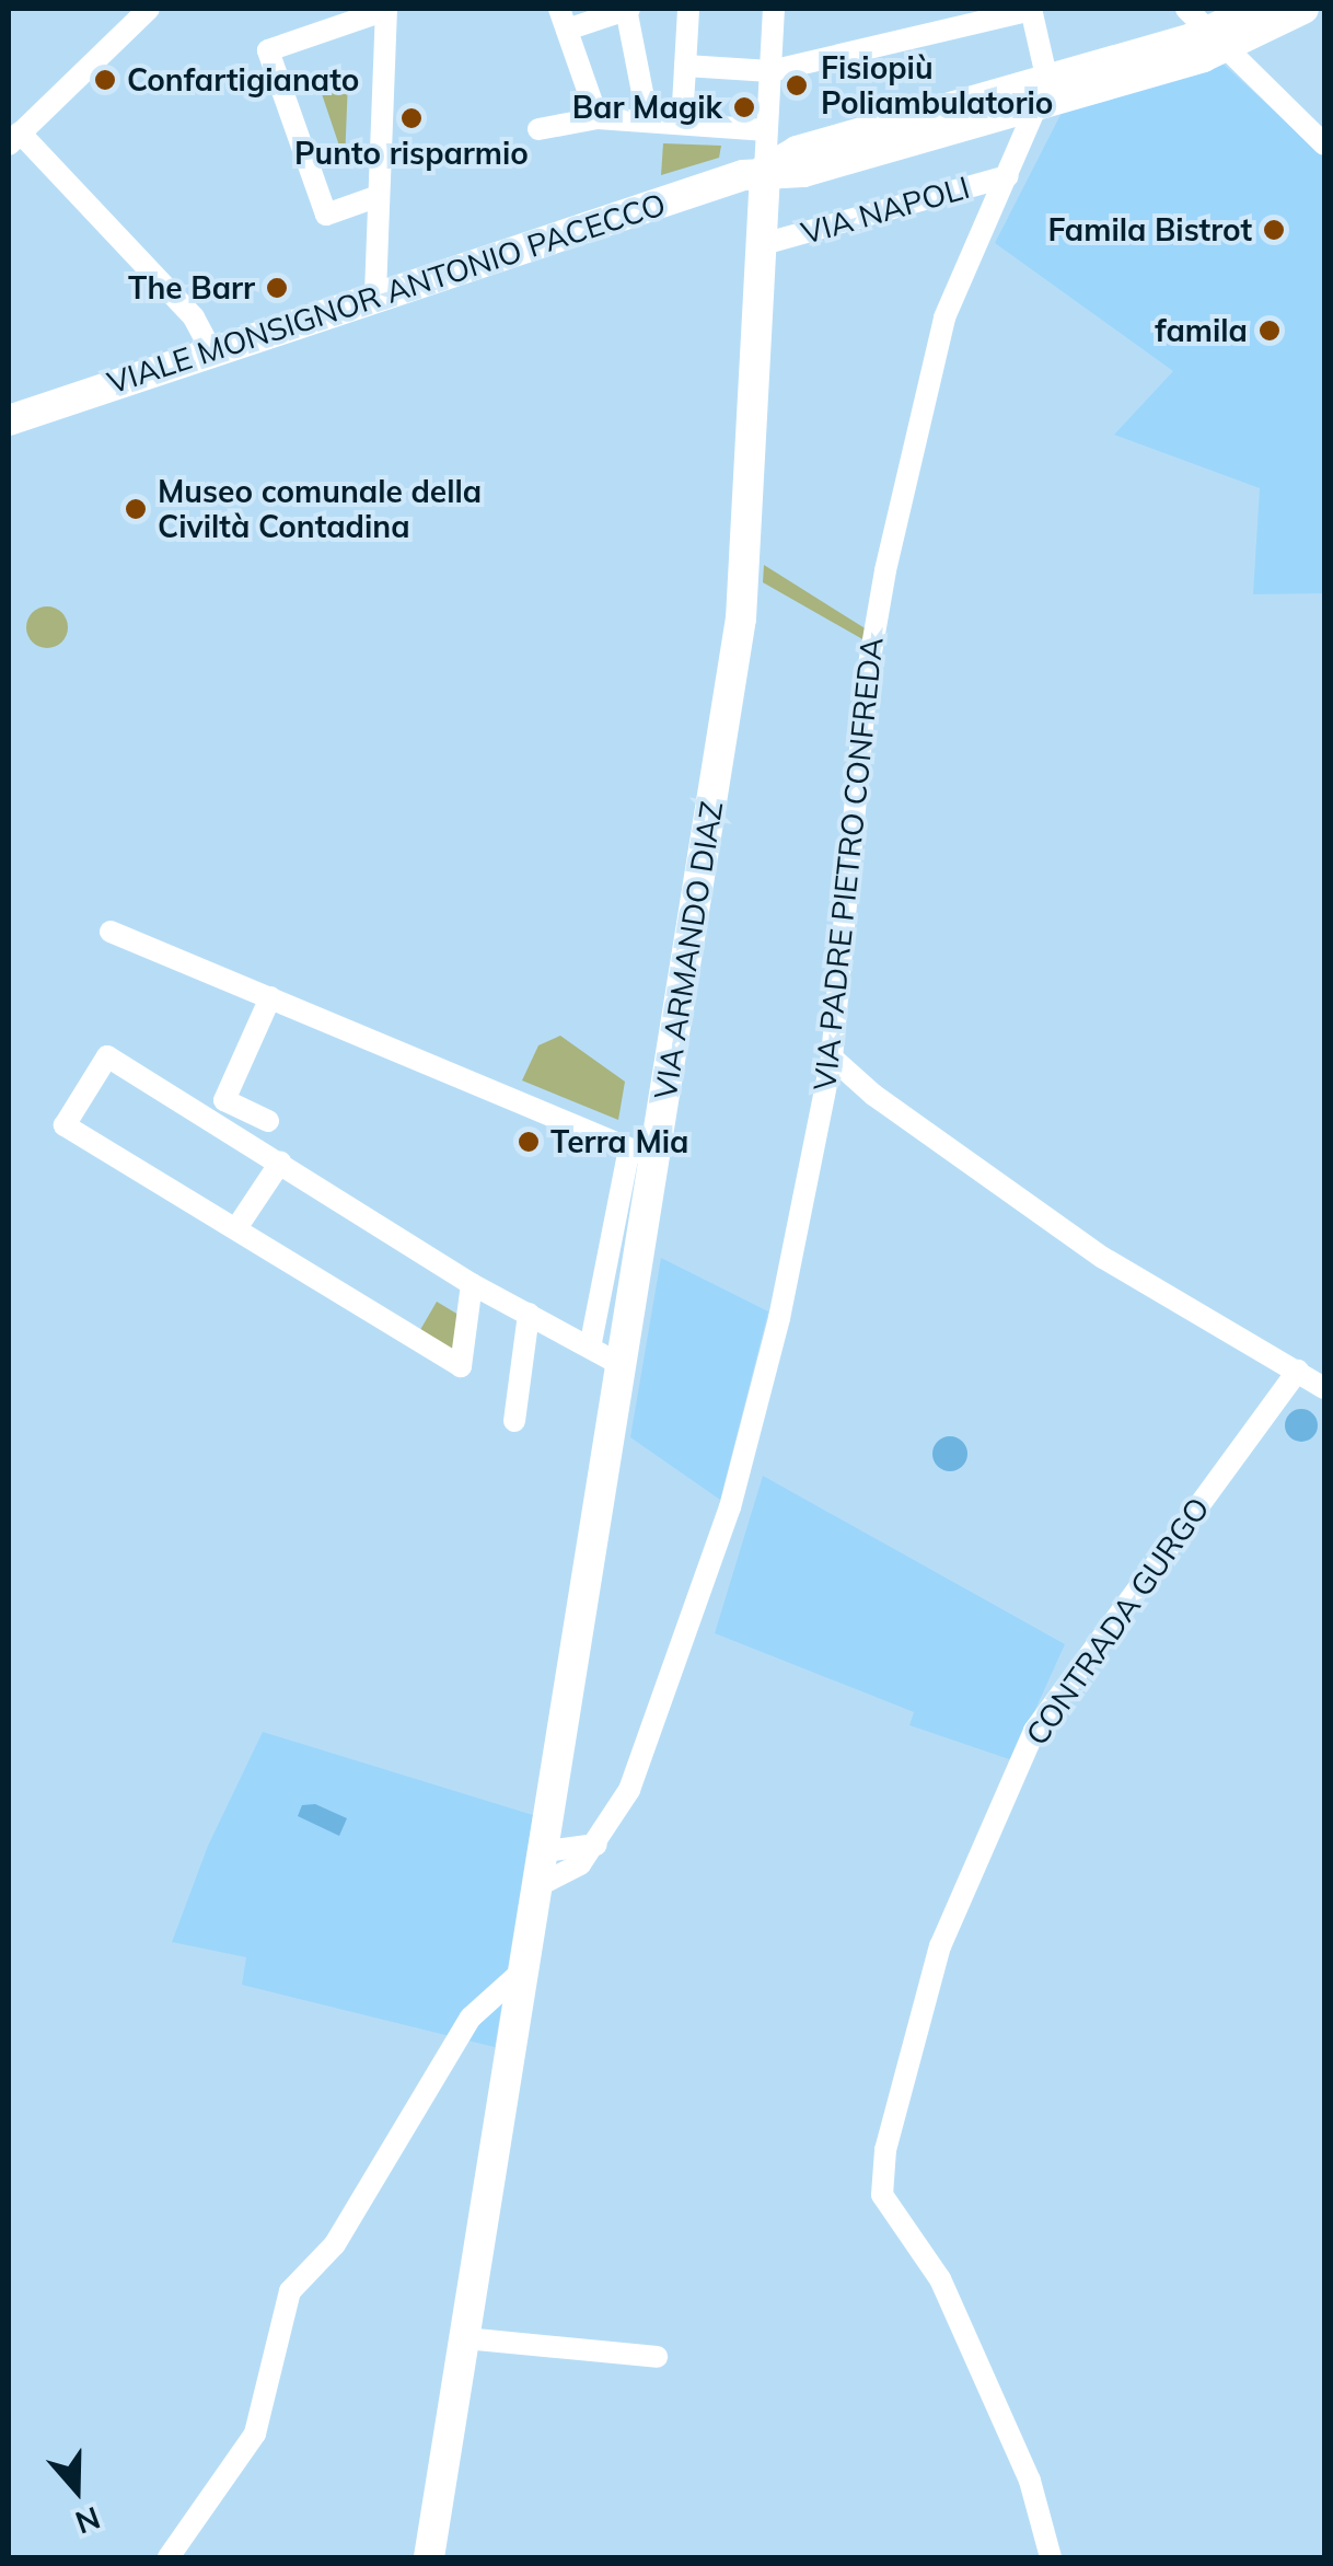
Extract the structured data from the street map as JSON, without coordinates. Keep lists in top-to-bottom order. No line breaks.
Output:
{"streets":{"main road":["VIALE MONSIGNOR ANTONIO PACECCO","VIA ARMANDO DIAZ"],"street":["VIA NAPOLI","VIA PADRE PIETRO CONFREDA","CONTRADA GURGO"]},"crossings":[["VIA NAPOLI","VIA PADRE PIETRO CONFREDA"],["VIA NAPOLI","VIA ARMANDO DIAZ"],["VIALE MONSIGNOR ANTONIO PACECCO","VIA PADRE PIETRO CONFREDA"],["VIALE MONSIGNOR ANTONIO PACECCO","VIA ARMANDO DIAZ"],["VIA PADRE PIETRO CONFREDA","VIA ARMANDO DIAZ"]],"places":["Confartigianato","Fisiopiù Poliambulatorio","Bar Magik","Punto risparmio","Famila Bistrot","The Barr","famila","Museo comunale della Civiltà Contadina","Terra Mia"],"north":"bottom"}
